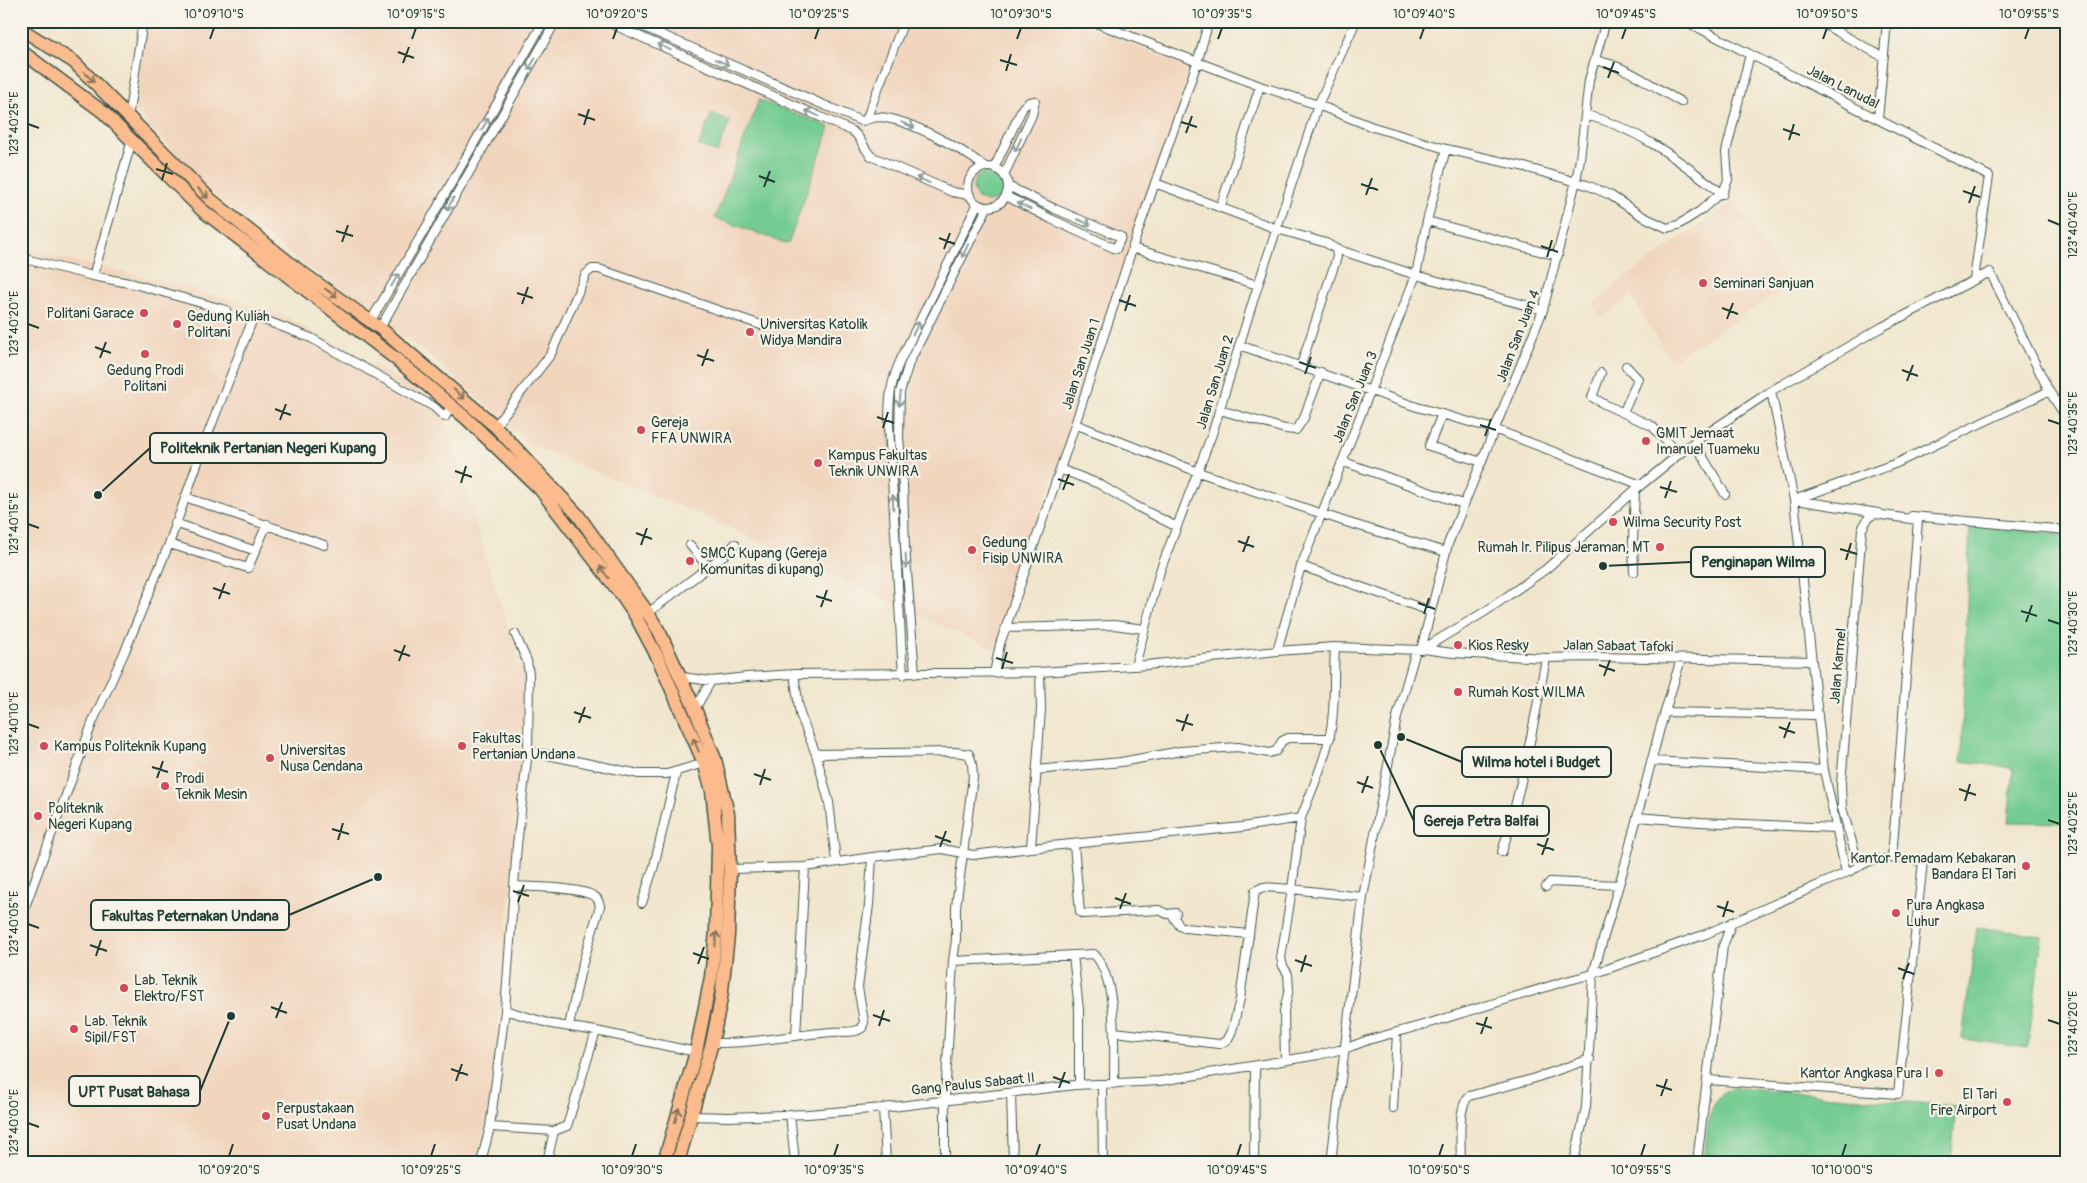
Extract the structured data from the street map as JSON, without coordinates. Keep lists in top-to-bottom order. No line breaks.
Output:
{"streets":{"street":["Jalan Lanudal","Jalan San Juan 4","Jalan San Juan 1","Jalan San Juan 2","Jalan San Juan 3","Jalan Sabaat Tafoki","Jalan Karmel","Gang Paulus Sabaat II"]},"crossings":[["Jalan San Juan 4","Jalan Sabaat Tafoki"],["Jalan San Juan 4","Gang Paulus Sabaat II"],["Jalan San Juan 1","Jalan Sabaat Tafoki"],["Jalan San Juan 2","Jalan Sabaat Tafoki"],["Jalan San Juan 3","Jalan Sabaat Tafoki"],["Jalan Karmel","Gang Paulus Sabaat II"]],"places":["Seminari Sanjuan","Politani Garace","Gedung Kuliah Politani","Universitas Katolik Widya Mandira","Gedung Prodi Politani","Gereja FFA UNWIRA","GMIT Jemaat Imanuel Tuameku","Kampus Fakultas Teknik UNWIRA","Politeknik Pertanian Negeri Kupang","Wilma Security Post","Rumah Ir. Pilipus Jeraman, MT","Gedung Fisip UNWIRA","SMCC Kupang (Gereja Komunitas di kupang)","Penginapan Wilma","Kios Resky","Rumah Kost WILMA","Wilma hotel i Budget","Gereja Petra Balfai","Kampus Politeknik Kupang","Fakultas Pertanian Undana","Universitas Nusa Cendana","Prodi Teknik Mesin","Politeknik Negeri Kupang","Kantor Pemadam Kebakaran Bandara El Tari","Fakultas Peternakan Undana","Pura Angkasa Luhur","Lab. Teknik Elektro/FST","UPT Pusat Bahasa","Lab. Teknik Sipil/FST","Kantor Angkasa Pura I","El Tari Fire Airport","Perpustakaan Pusat Undana"],"coordinates":["10°09'10\"S","10°09'15\"S","10°09'20\"S","10°09'25\"S","10°09'30\"S","10°09'35\"S","10°09'40\"S","10°09'45\"S","10°09'50\"S","10°09'55\"S","123°40'25\"E","123°40'40\"E","123°40'20\"E","123°40'35\"E","123°40'15\"E","123°40'30\"E","123°40'10\"E","123°40'05\"E","123°40'00\"E","10°10'00\"S"]}
